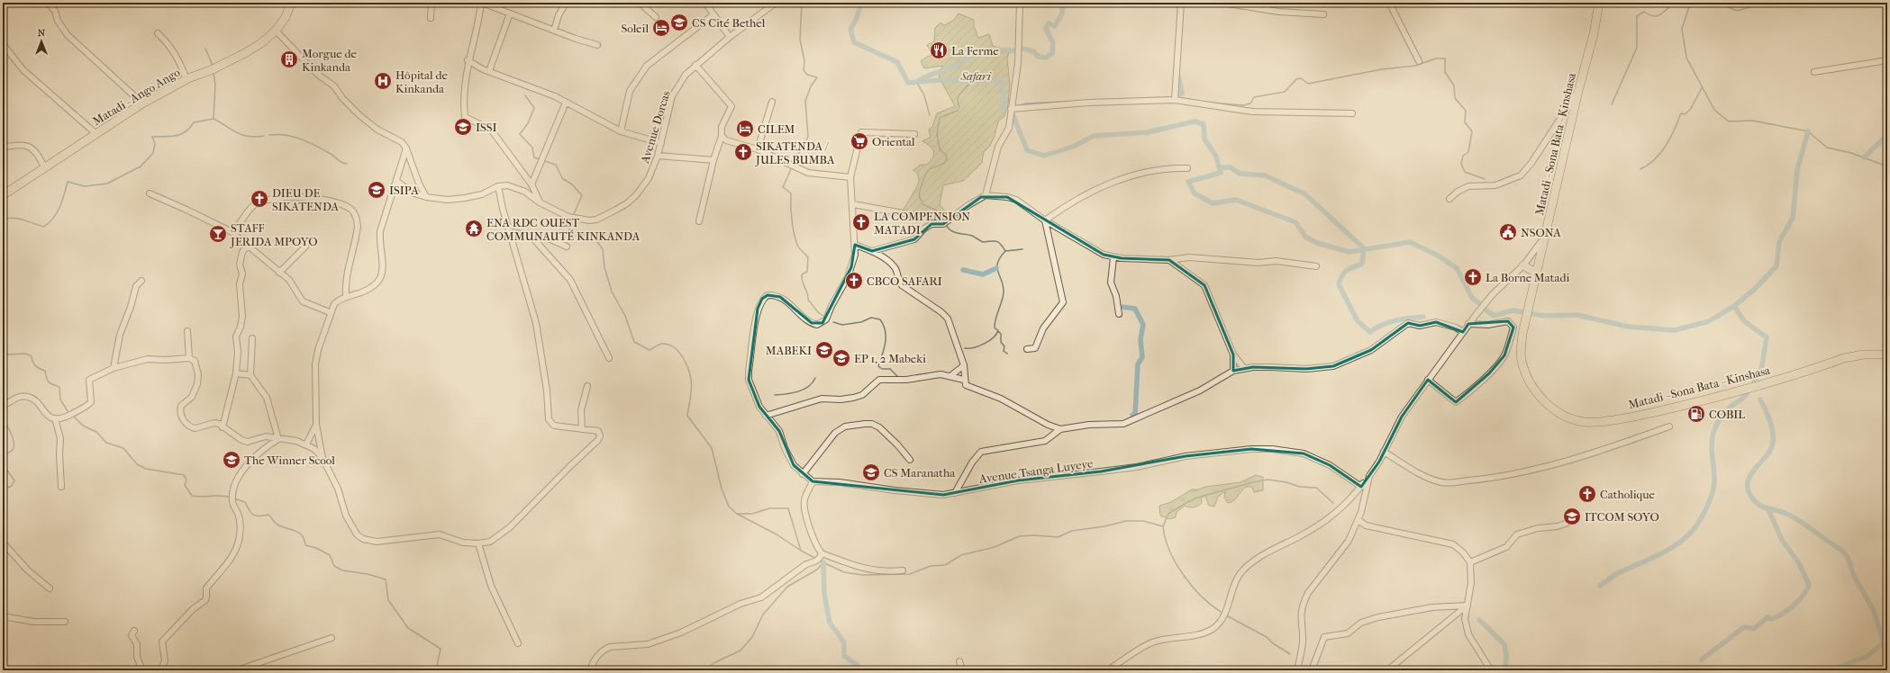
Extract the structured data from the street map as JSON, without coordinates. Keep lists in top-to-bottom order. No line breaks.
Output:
{"streets":{"highway":["Matadi - Ango Ango","Matadi - Sona Bata - Kinshasa"],"street":["Avenue Dorcas","Avenue Tsanga Luyeye"]},"parks":["Safari"],"places":{"school or university":["CS Cité Bethel","ISSI","ISIPA","MABEKI","EP 1, 2 Mabeki","The Winner Scool","CS Maranatha","ITCOM SOYO"],"hotel":["Soleil","CILEM"],"restaurant":["La Ferme"],"building":["Morgue de Kinkanda"],"hospital":["Hôpital de Kinkanda"],"supermarket":["Oriental"],"church":["SIKATENDA / JULES BUMBA","DIEU DE SIKATENDA","LA COMPENSION MATADI","La Borne Matadi","CBCO SAFARI","Catholique"],"temple":["ENA RDC OUEST COMMUNAUTÉ KINKANDA"],"public building":["NSONA"],"bar":["STAFF JERIDA MPOYO"],"fuel station":["COBIL"]},"north":"top"}
